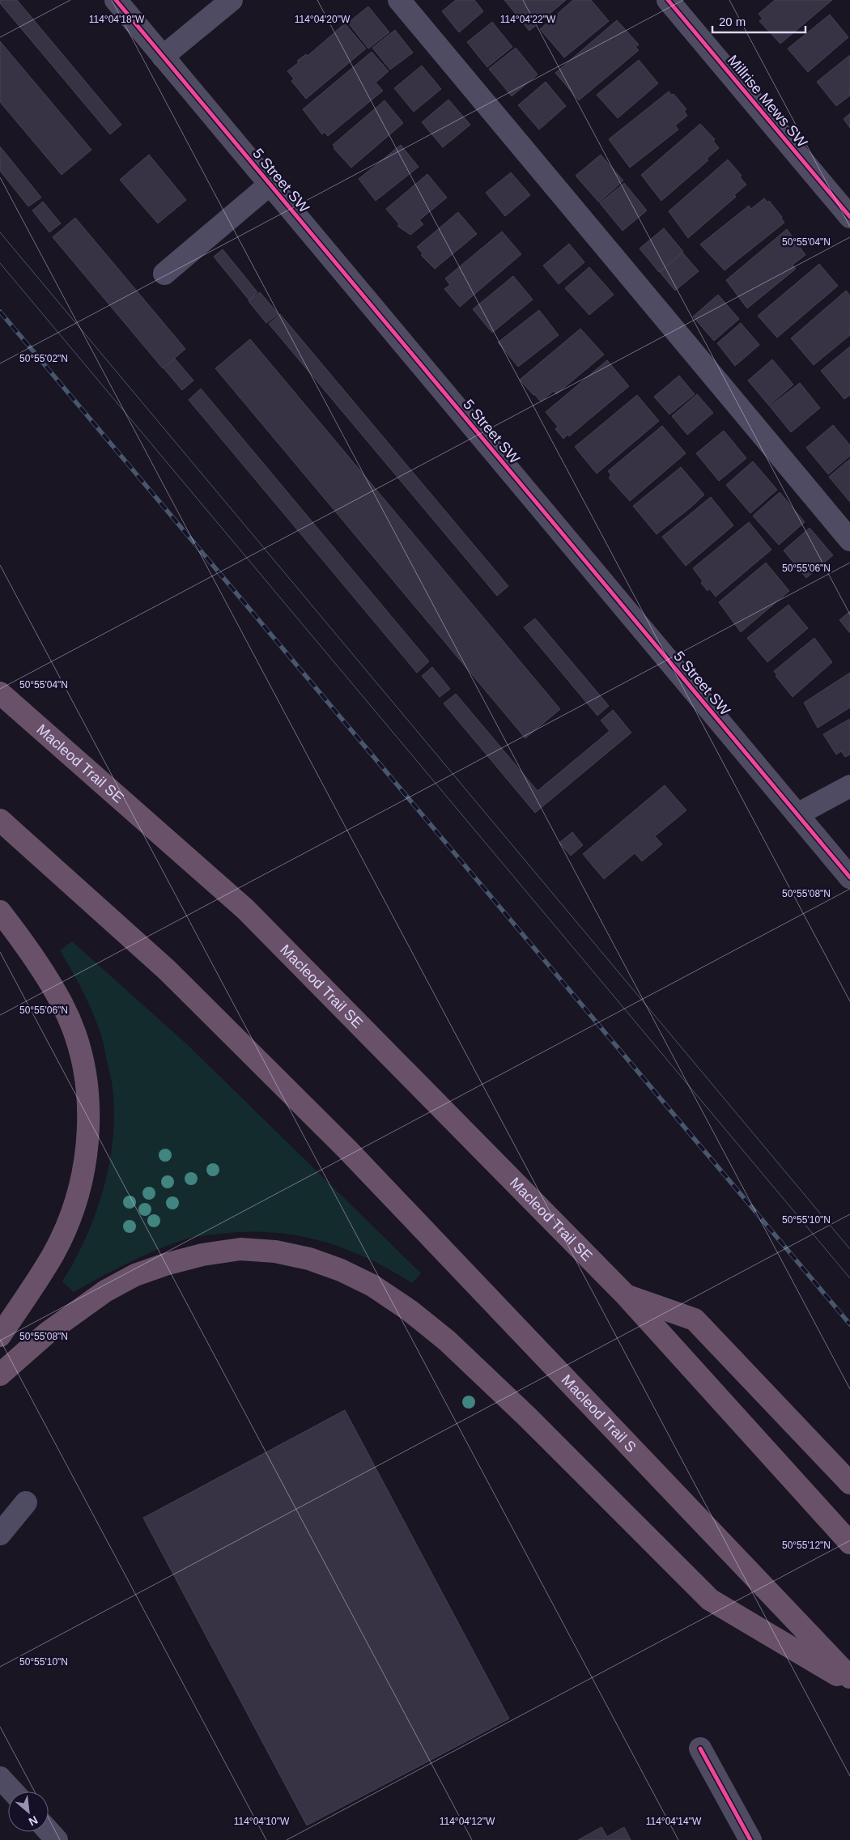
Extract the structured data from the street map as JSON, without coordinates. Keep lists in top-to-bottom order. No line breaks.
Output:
{"streets":{"highway":["Macleod Trail SE","Macleod Trail S"],"street":["Millrise Mews SW","5 Street SW"]},"scale_bar":"20 m","north":"bottom right","coordinates":["114°04'18\"W","114°04'20\"W","114°04'22\"W","50°55'04\"N","50°55'02\"N","50°55'06\"N","50°55'08\"N","50°55'10\"N","50°55'12\"N","114°04'10\"W","114°04'12\"W","114°04'14\"W"]}
